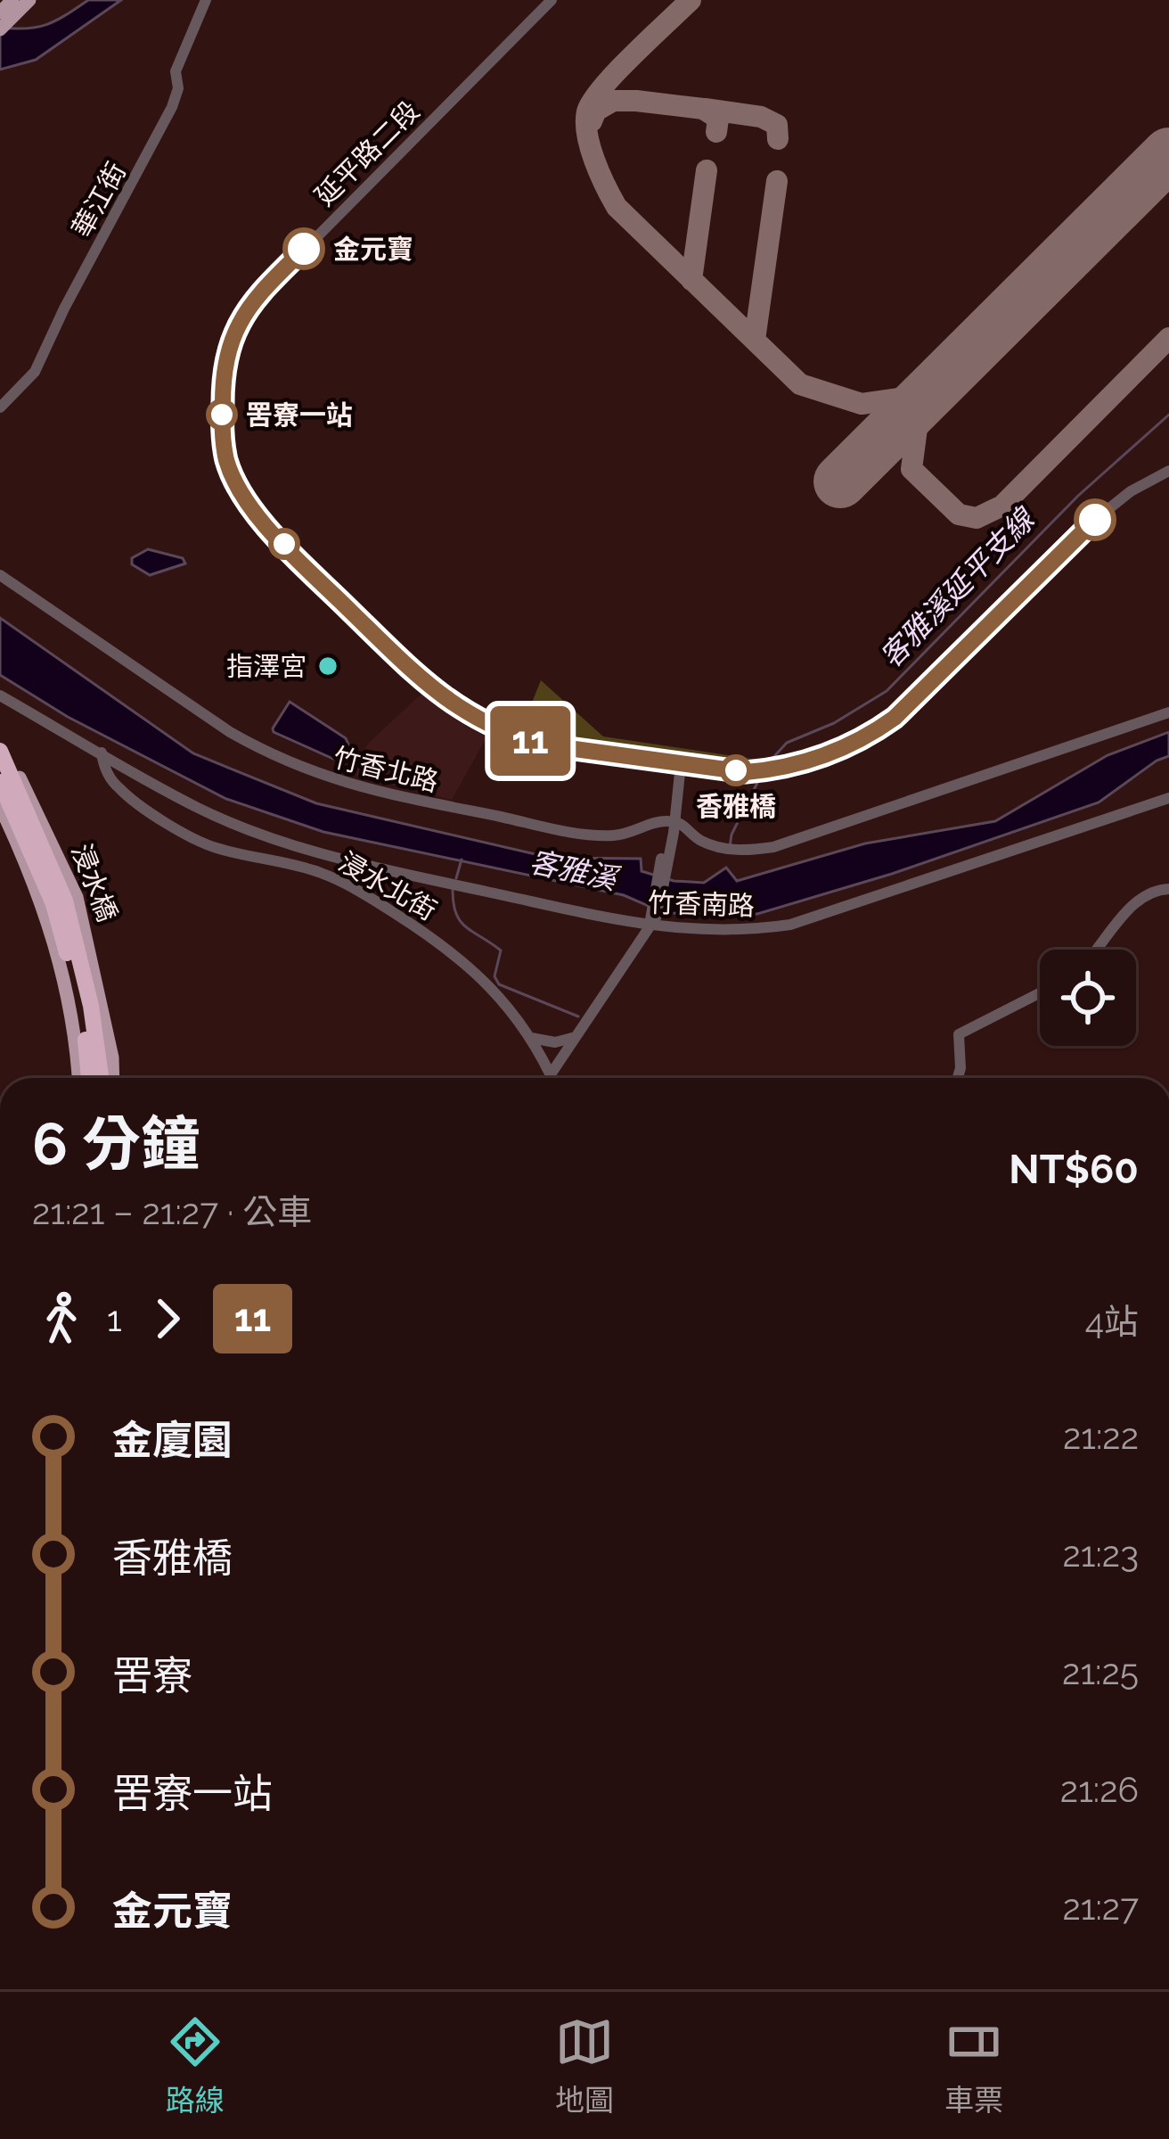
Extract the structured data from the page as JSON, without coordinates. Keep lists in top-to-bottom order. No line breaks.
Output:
{"streets":{"highway":["浸水橋"],"street":["延平路二段","華江街","竹香北路","浸水北街","竹香南路"]},"crossings":[["浸水北街","竹香南路"]],"water":["客雅溪延平支線","客雅溪"],"places":["金元寶","罟寮一站","指澤宮","香雅橋"],"lines":["bus line 11"],"page":{"on_map":"11","heading":["6 分鐘","21:21 – 21:27 · 公車","NT$60"],"legs":["1","11","4站"],"list":[{"name":"金廈園","value":"21:22"},{"name":"香雅橋","value":"21:23"},{"name":"罟寮","value":"21:25"},{"name":"罟寮一站","value":"21:26"},{"name":"金元寶","value":"21:27"}],"tabs":["路線","地圖","車票"]}}
